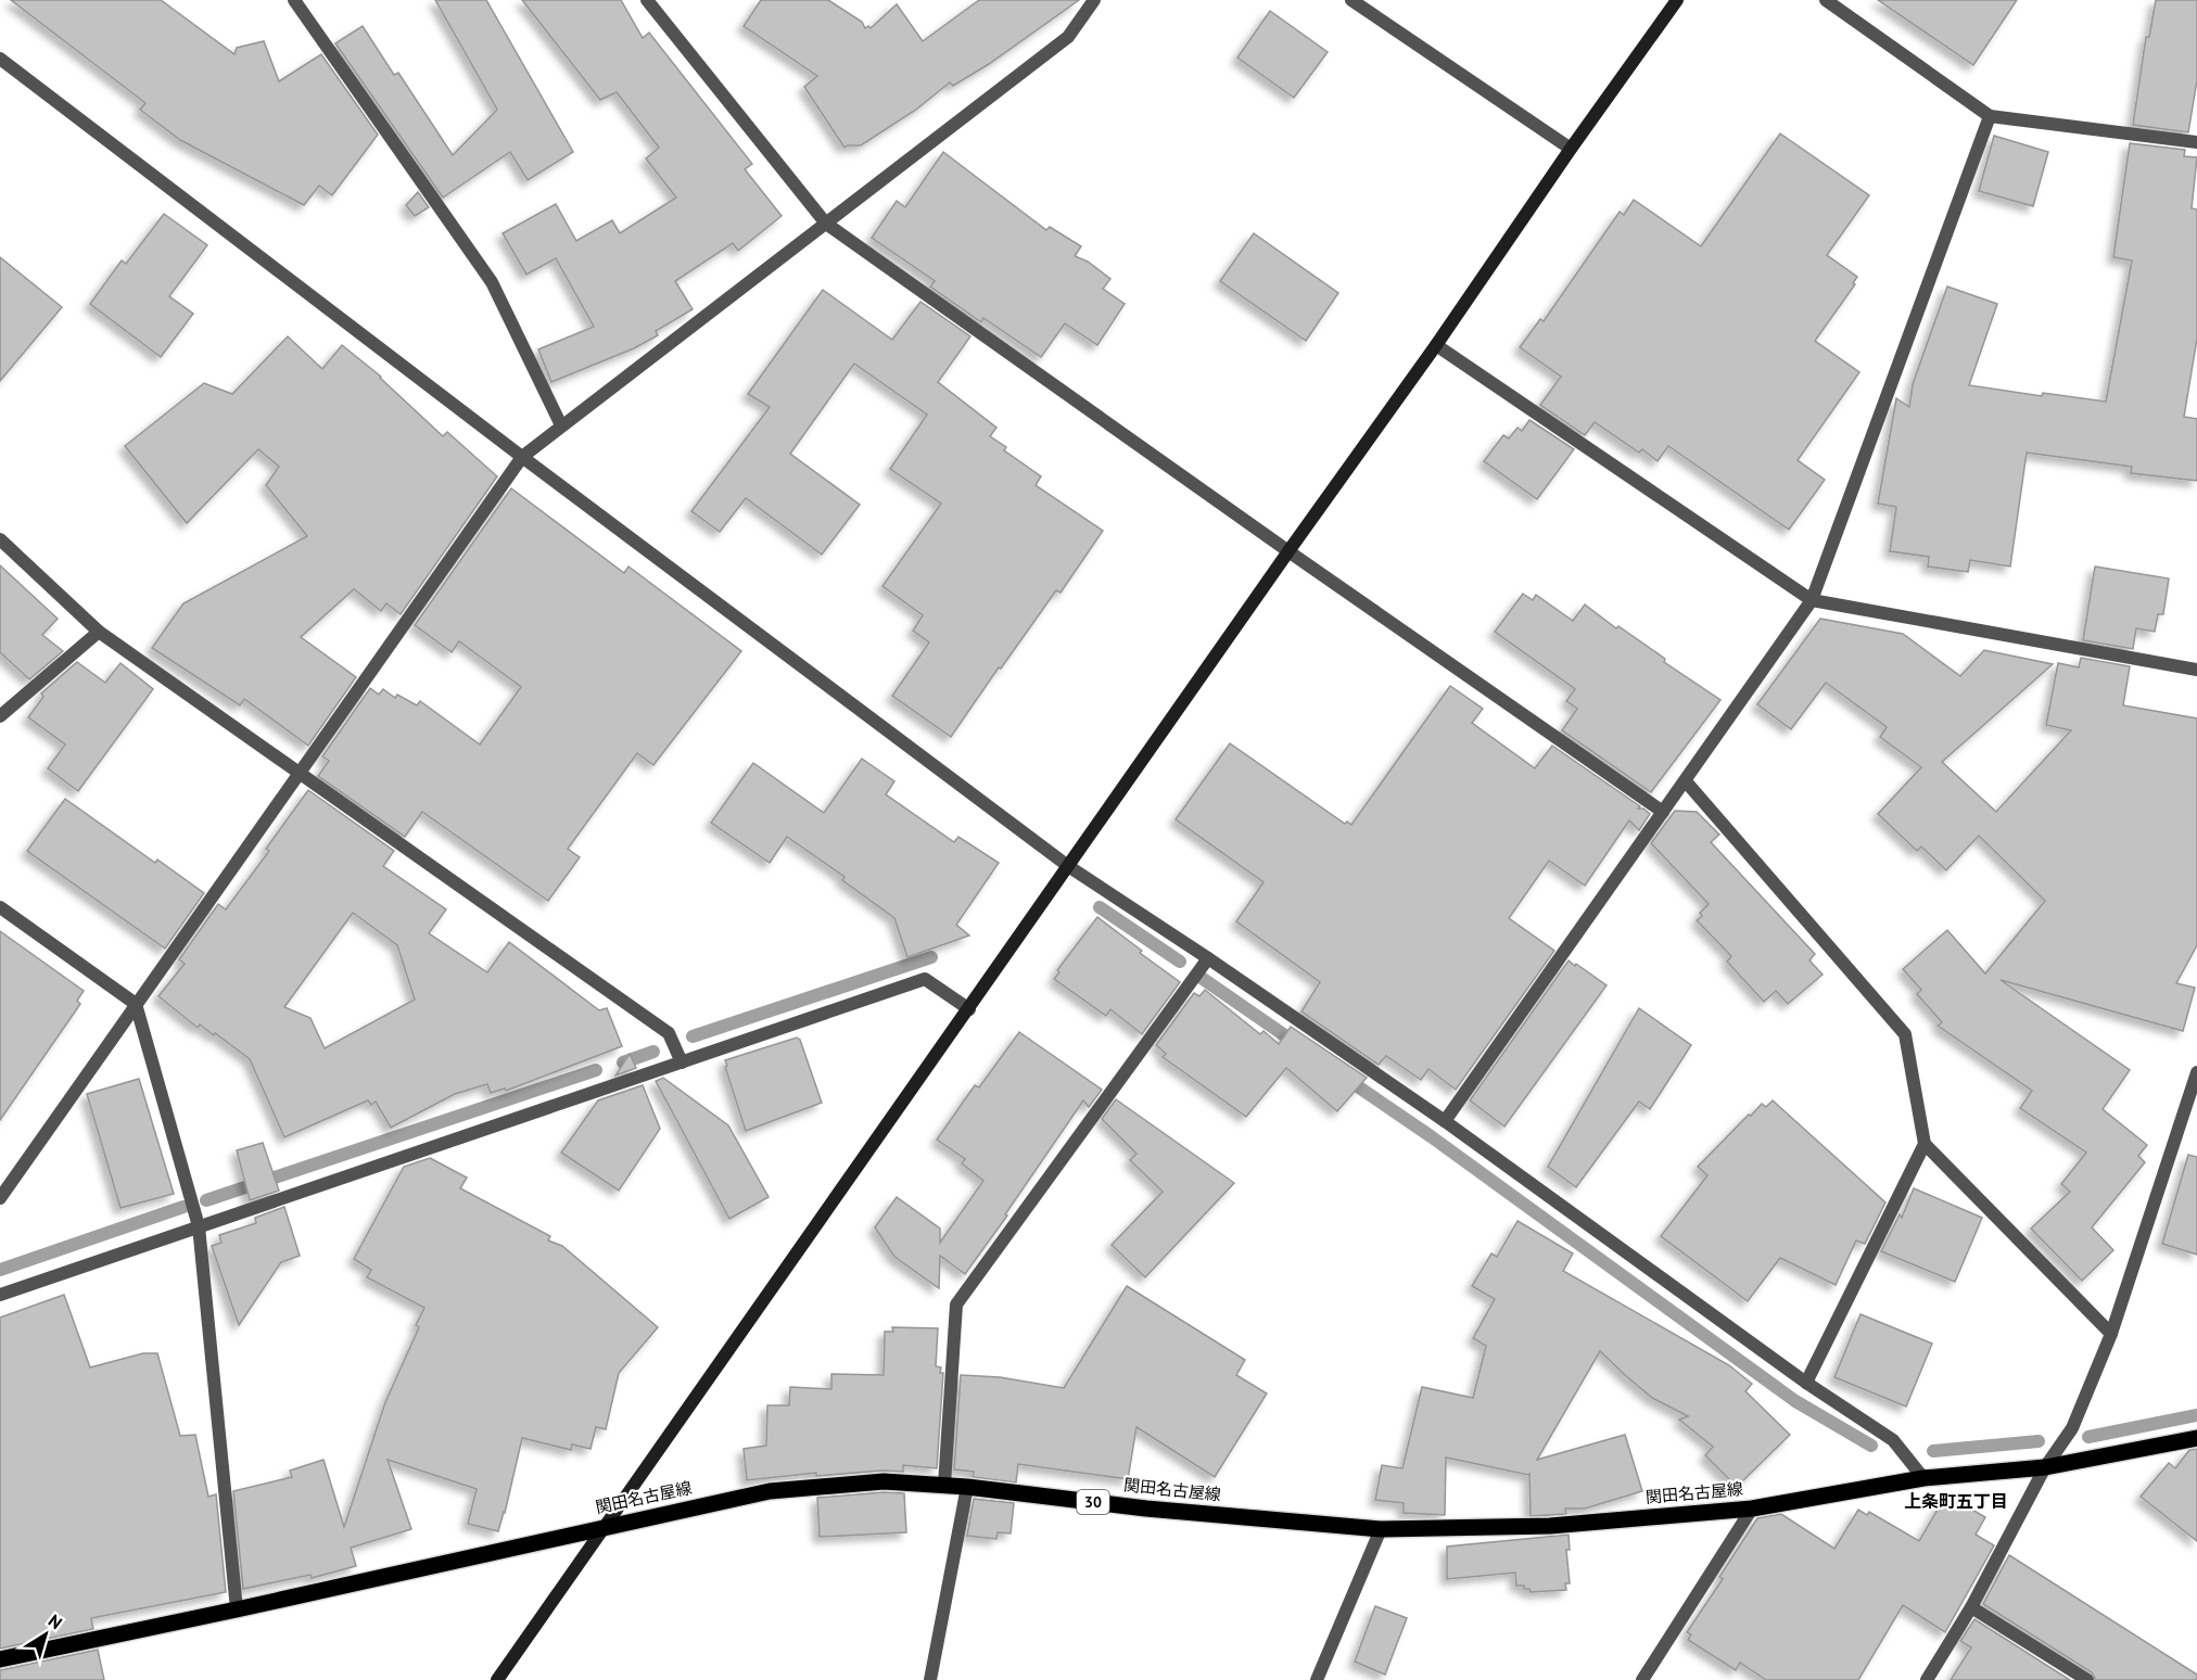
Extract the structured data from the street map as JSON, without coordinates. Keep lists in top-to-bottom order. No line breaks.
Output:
{"streets":{"main road":["関田名古屋線","30"]},"districts":["上条町五丁目"],"north":"top right"}
